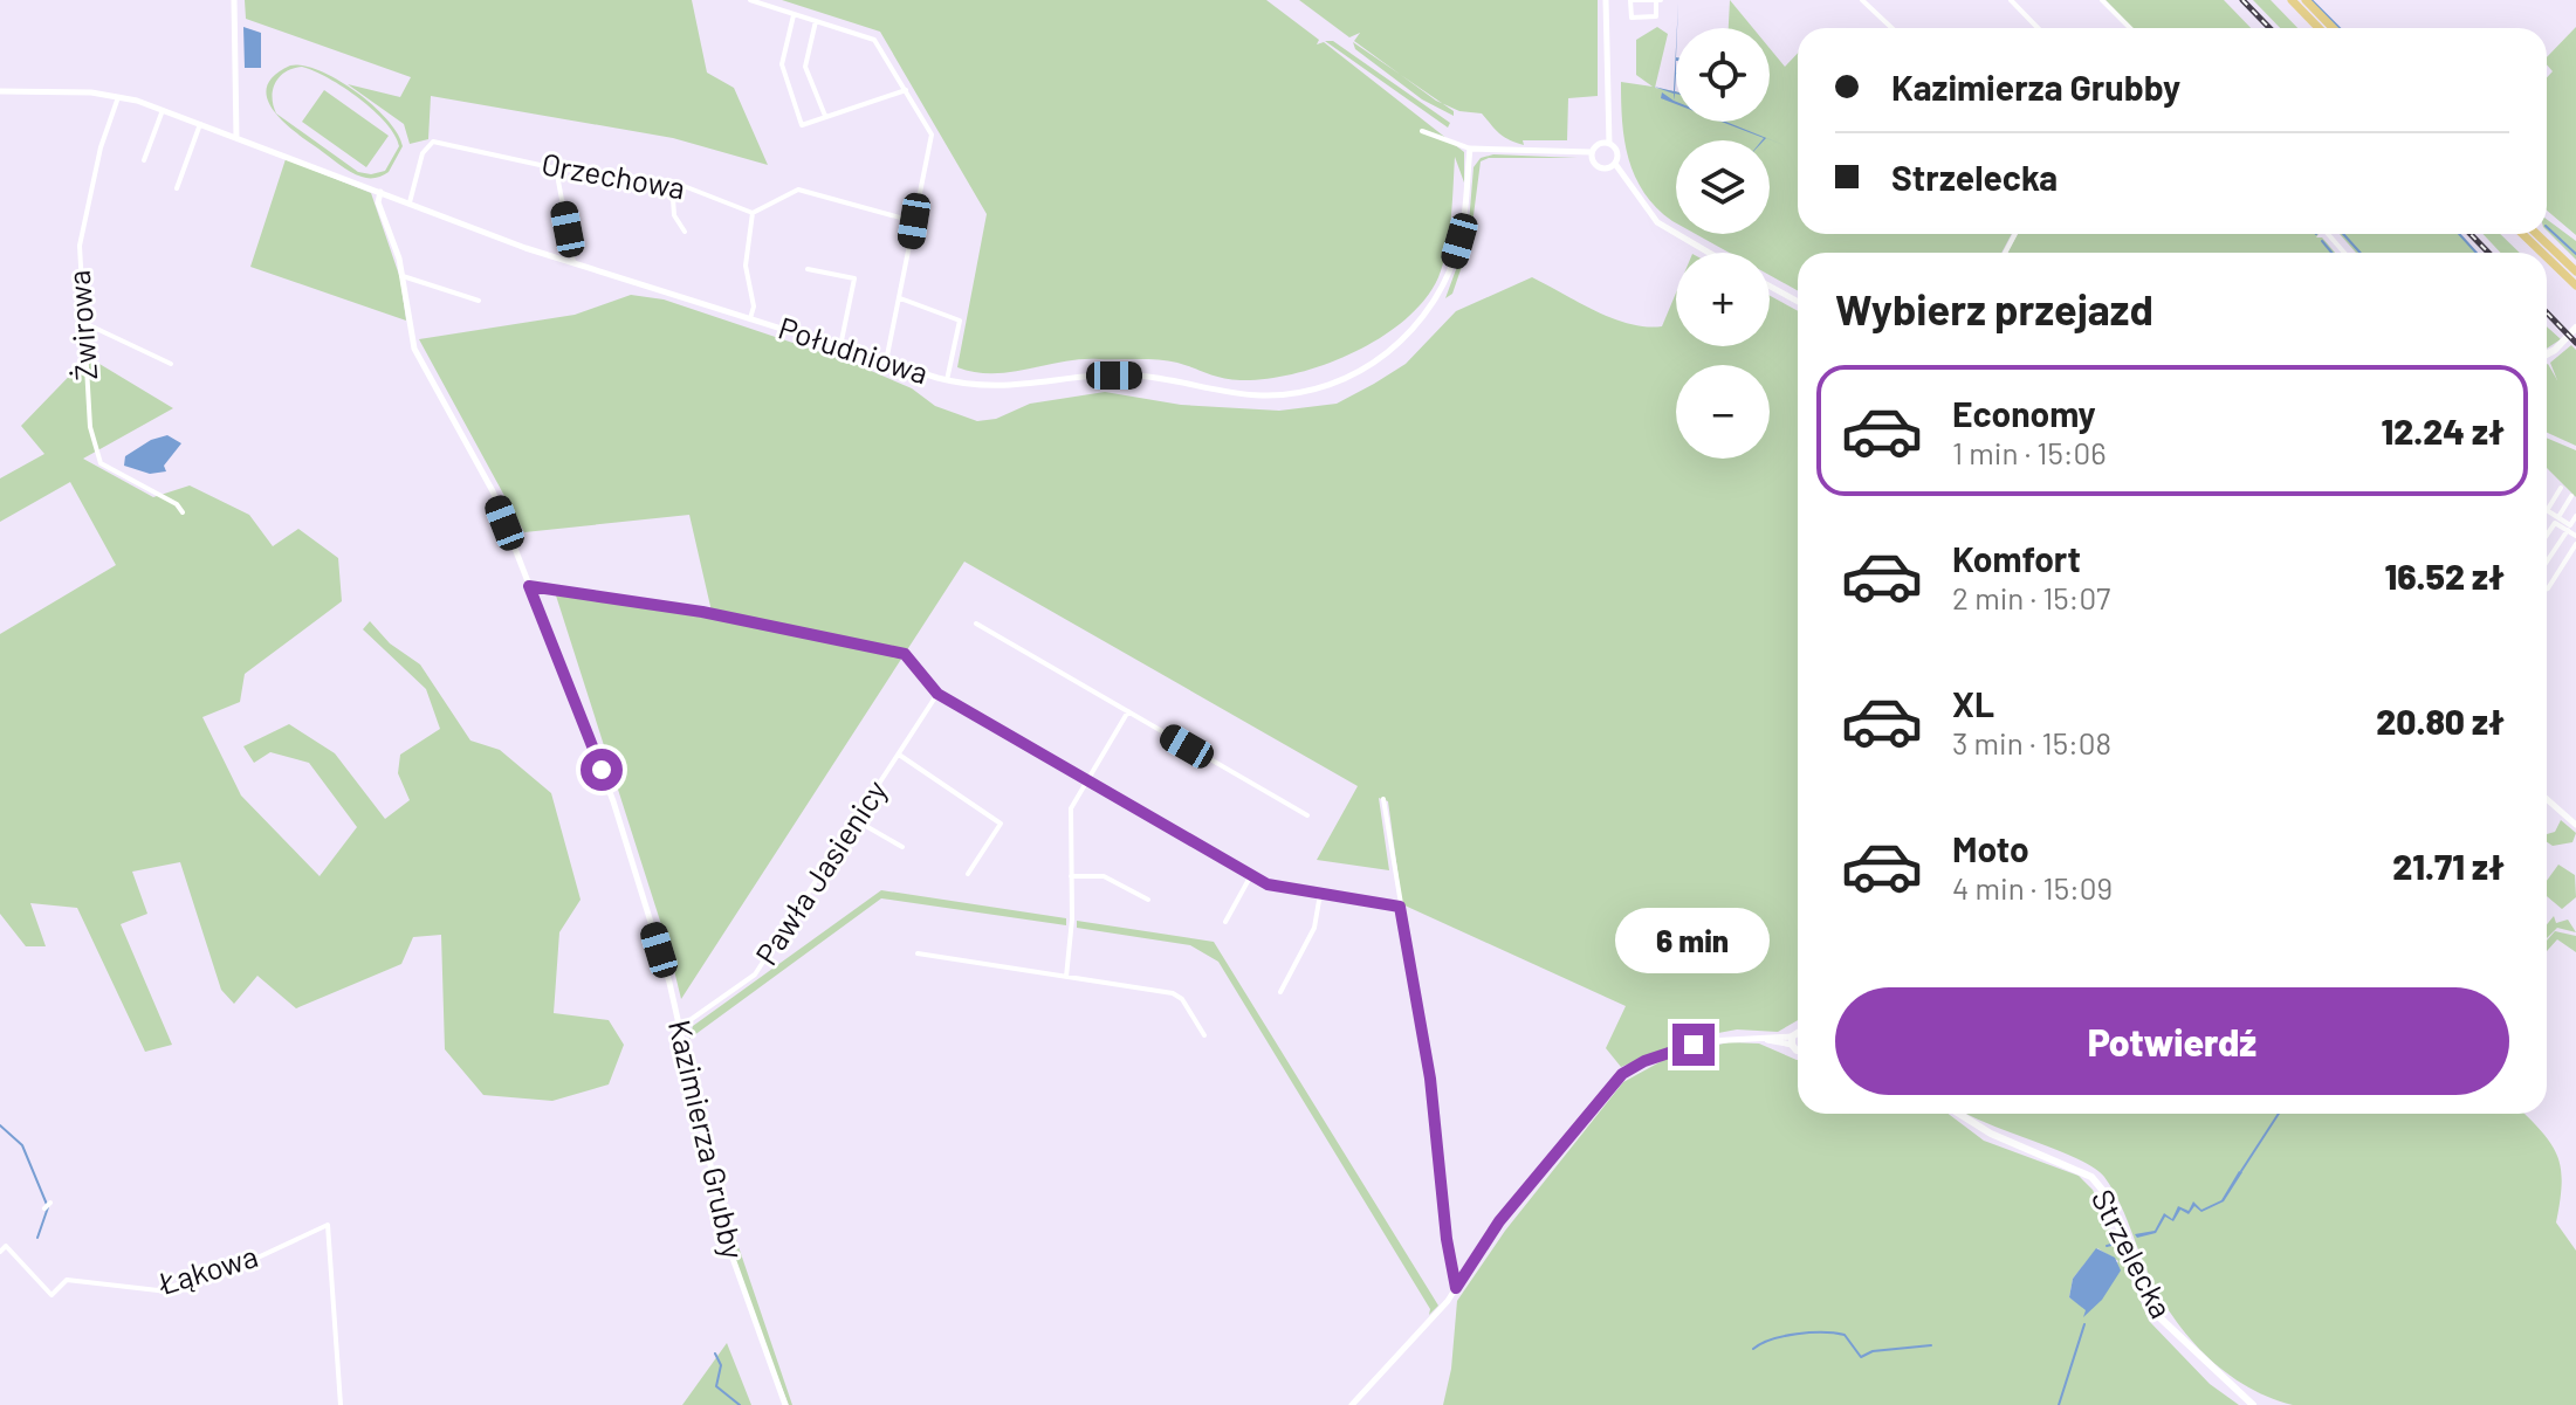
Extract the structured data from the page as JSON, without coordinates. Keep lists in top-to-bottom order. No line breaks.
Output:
{"streets":{"main road":["Strzelecka"],"street":["Orzechowa","Żwirowa","Południowa","Pawła Jasienicy","Kazimierza Grubby","Łąkowa"]},"crossings":[["Orzechowa","Południowa"],["Żwirowa","Południowa"],["Południowa","Kazimierza Grubby"],["Pawła Jasienicy","Kazimierza Grubby"]],"page":{"map_buttons":["+","−"],"banner":["Kazimierza Grubby","Strzelecka"],"heading":"Wybierz przejazd","list":[{"name":"Economy","note":"1 min · 15:06","value":"12.24 zł"},{"name":"Komfort","note":"2 min · 15:07","value":"16.52 zł"},{"name":"XL","note":"3 min · 15:08","value":"20.80 zł"},{"name":"Moto","note":"4 min · 15:09","value":"21.71 zł"}],"bubble":"6 min","buttons":"Potwierdź"}}
